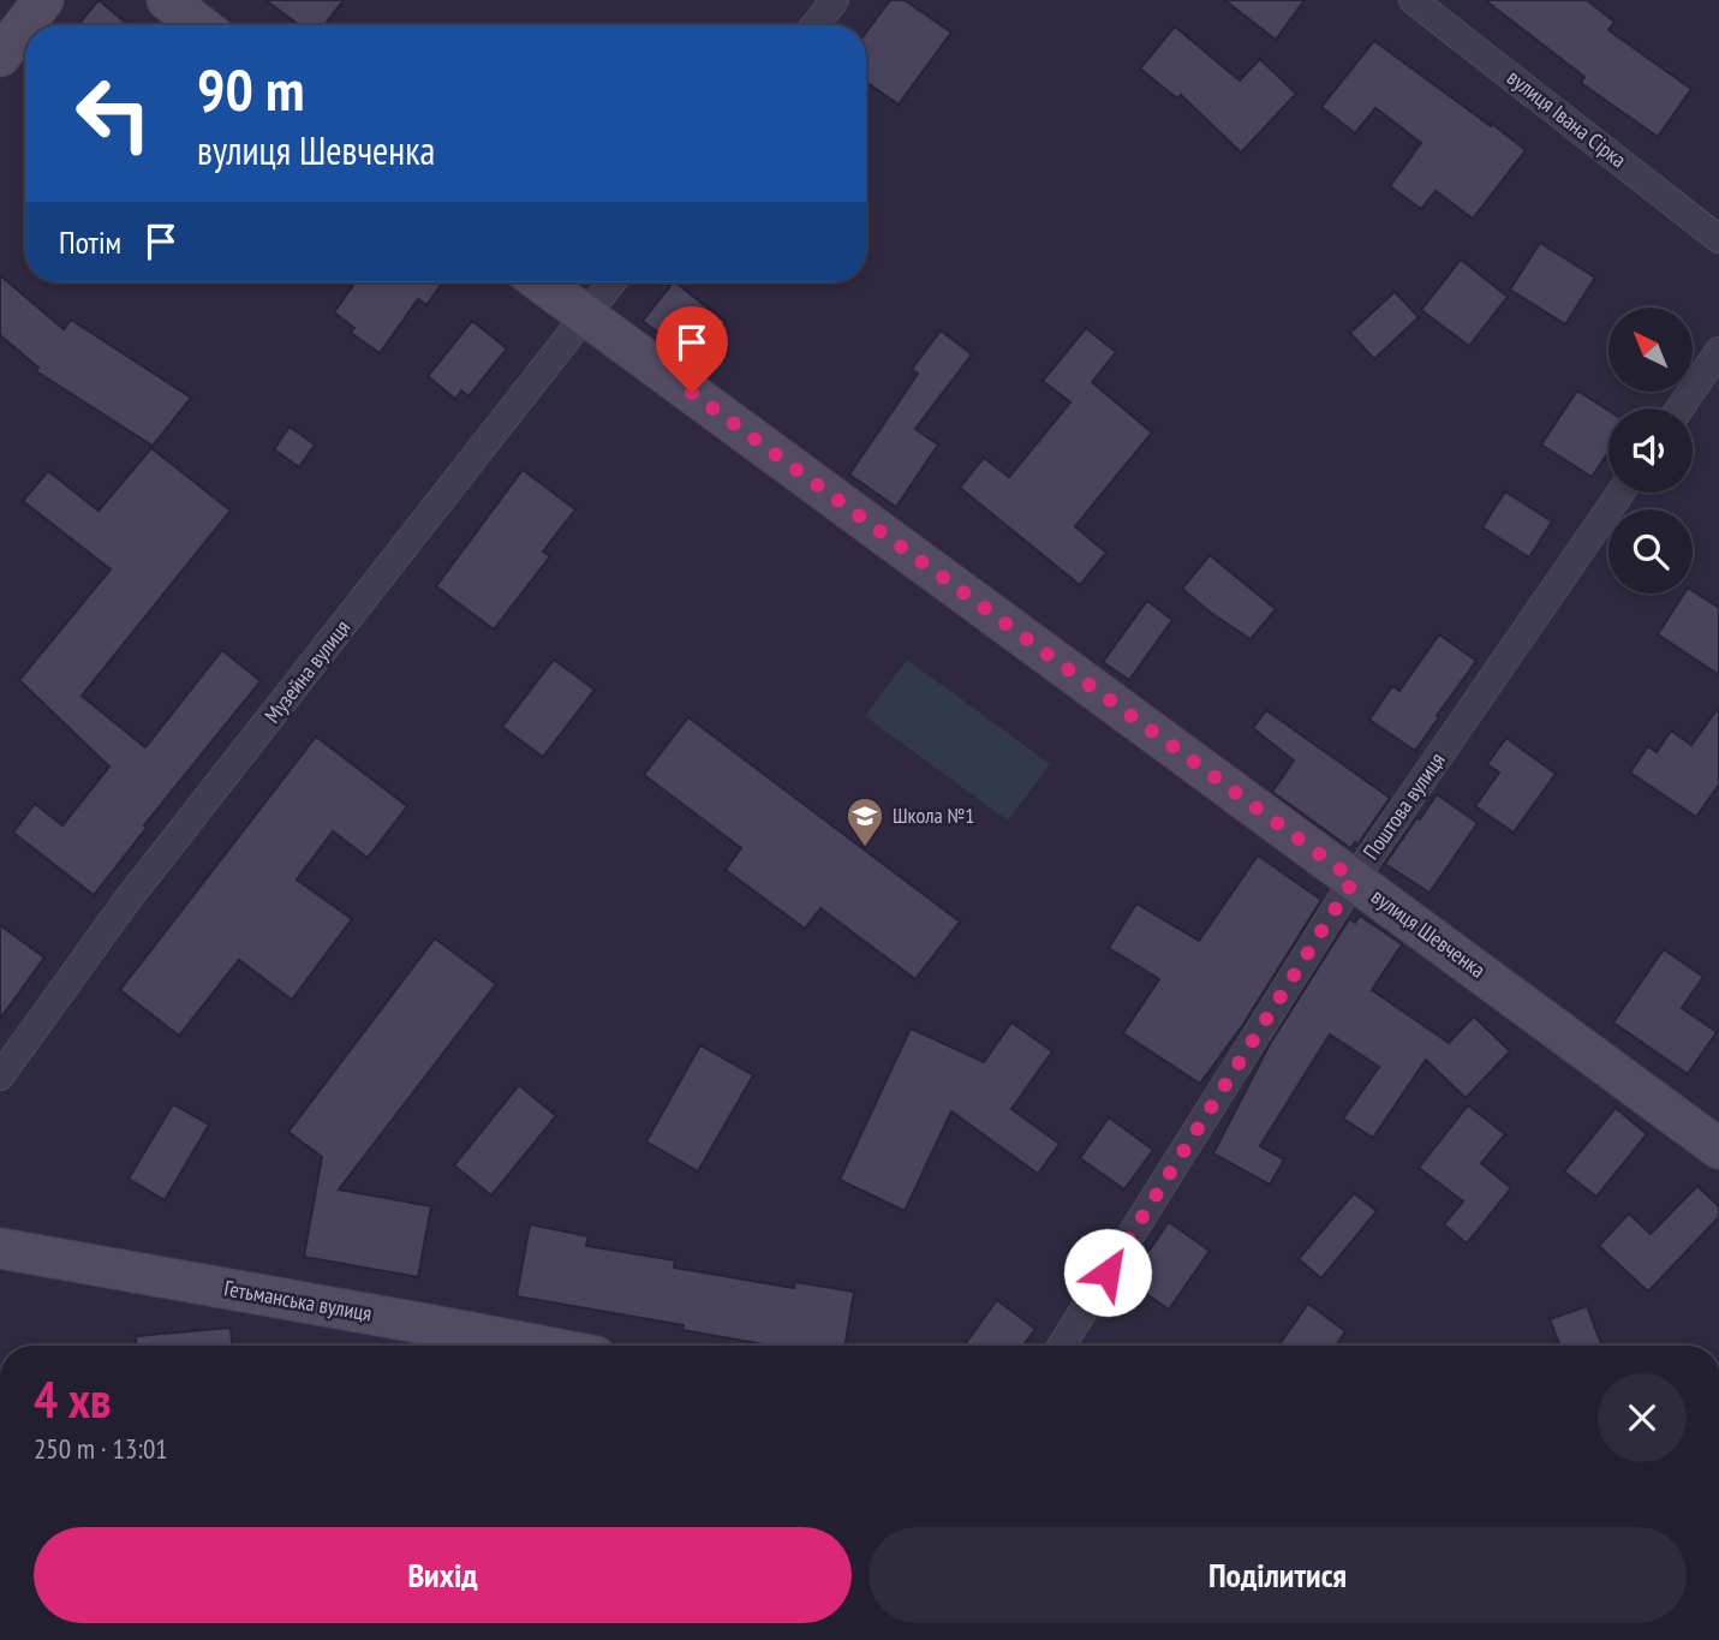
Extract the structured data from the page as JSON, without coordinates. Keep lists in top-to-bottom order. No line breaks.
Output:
{"streets":{"street":["вулиця Івана Сірка","Музейна вулиця","Поштова вулиця","вулиця Шевченка","Гетьманська вулиця"]},"crossings":[["Музейна вулиця","вулиця Шевченка"],["Поштова вулиця","вулиця Шевченка"]],"places":{"school or university":["Школа №1"]},"north":"top left","page":{"turn":["90 m","вулиця Шевченка"],"then":"Потім","heading":["4 хв","250 m · 13:01"],"buttons":["Вихід","Поділитися"]}}
